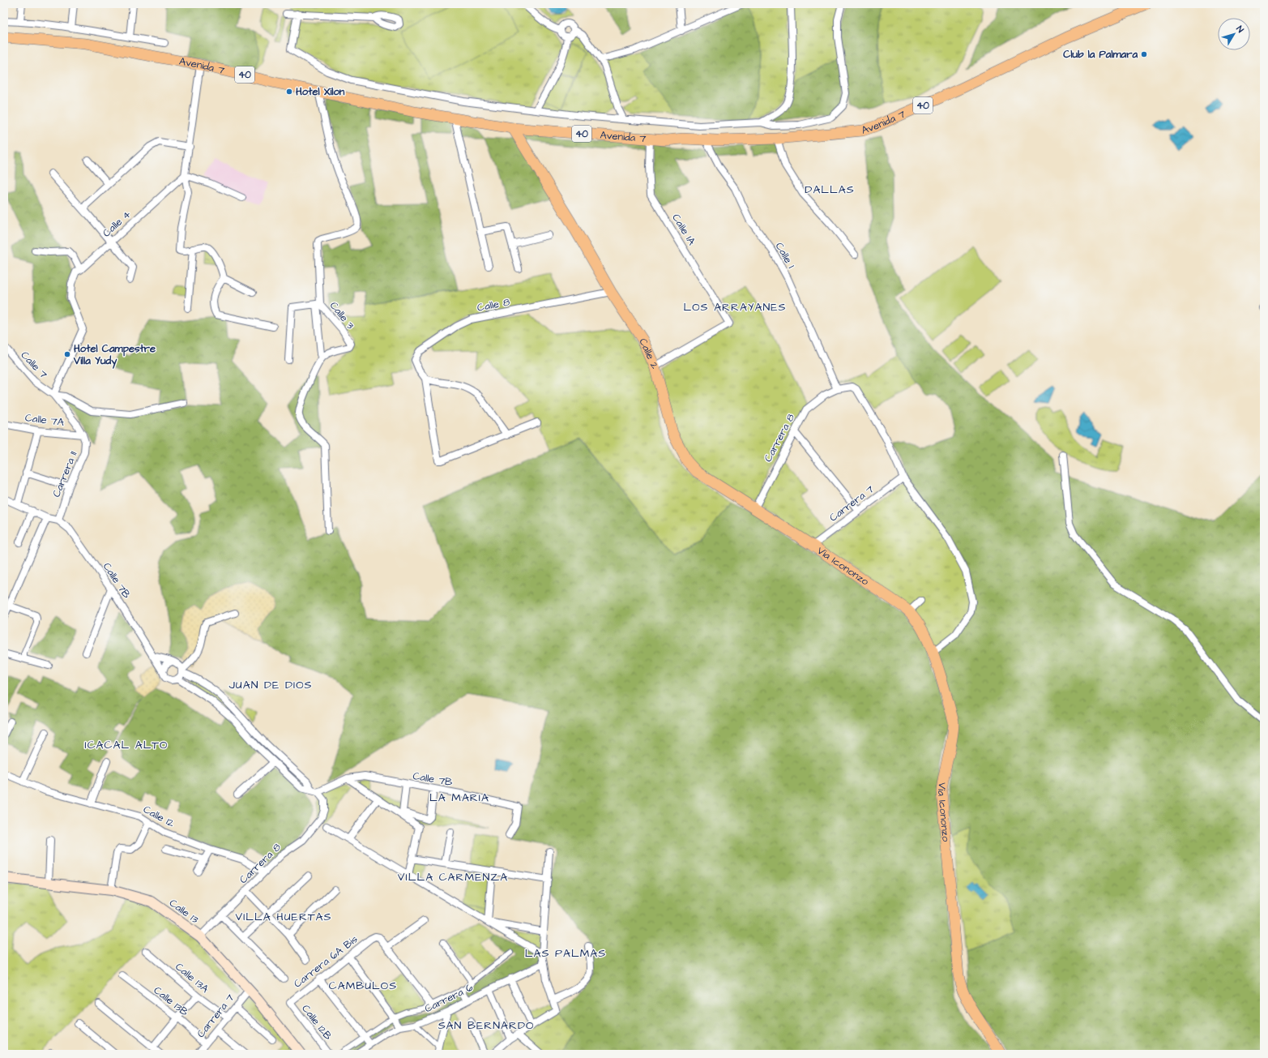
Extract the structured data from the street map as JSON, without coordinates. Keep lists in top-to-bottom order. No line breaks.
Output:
{"streets":{"main road":["Avenida 7","40","Calle 2","Vía Icononzo","Calle 13"],"street":["Calle 4","Calle 1A","Calle 1","Calle 8","Calle 3","Calle 7","Calle 7A","Carrera 8","Carrera 11","Carrera 7","Calle 7B","Calle 12","Carrera 6A Bis","Calle 13A","Carrera 6","Calle 13B","Calle 12B"]},"crossings":[["Avenida 7","Calle 1A"],["Avenida 7","Calle 1"],["Avenida 7","Calle 3"],["Avenida 7","Calle 2"],["Calle 4","Calle 7"],["Calle 1A","Calle 2"],["Calle 1","Carrera 8"],["Calle 8","Calle 2"],["Calle 2","Carrera 8"],["Calle 2","Carrera 7"],["Calle 2","Vía Icononzo"],["Calle 7A","Carrera 11"],["Carrera 8","Carrera 7"],["Carrera 8","Calle 7B"],["Carrera 8","Calle 12"],["Carrera 8","Calle 13"],["Carrera 11","Calle 7B"],["Carrera 7","Vía Icononzo"],["Carrera 7","Calle 13"],["Carrera 7","Calle 13A"],["Carrera 7","Calle 13B"],["Carrera 6A Bis","Calle 12B"]],"districts":["DALLAS","LOS ARRAYANES","JUAN DE DIOS","ICACAL ALTO","LA MARIA","VILLA CARMENZA","VILLA HUERTAS","LAS PALMAS","CAMBULOS","SAN BERNARDO"],"places":["Club la Palmara","Hotel Xilon","Hotel Campestre Villa Yudy"],"north":"top right"}
